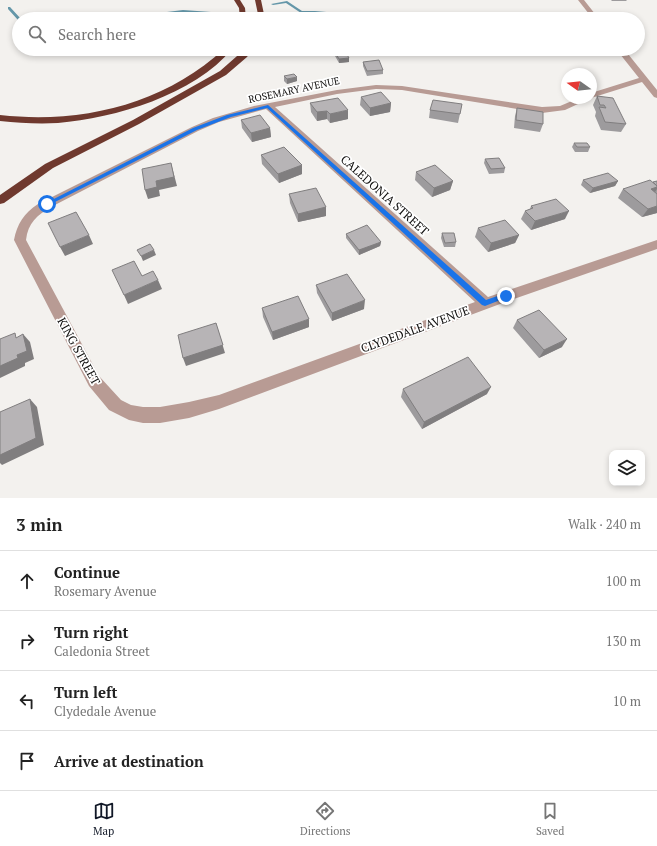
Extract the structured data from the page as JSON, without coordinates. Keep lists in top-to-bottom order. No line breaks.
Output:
{"streets":{"street":["ROSEMARY AVENUE","CALEDONIA STREET","CLYDEDALE AVENUE","KING STREET"]},"crossings":[["ROSEMARY AVENUE","CALEDONIA STREET"],["ROSEMARY AVENUE","KING STREET"],["CALEDONIA STREET","CLYDEDALE AVENUE"],["CLYDEDALE AVENUE","KING STREET"]],"north":"left","page":{"search":"Search here","heading":["3 min","Walk · 240 m"],"list":[["Continue","Rosemary Avenue","100 m"],["Turn right","Caledonia Street","130 m"],["Turn left","Clydedale Avenue","10 m"],"Arrive at destination"],"nav":["Map","Directions","Saved"]}}
